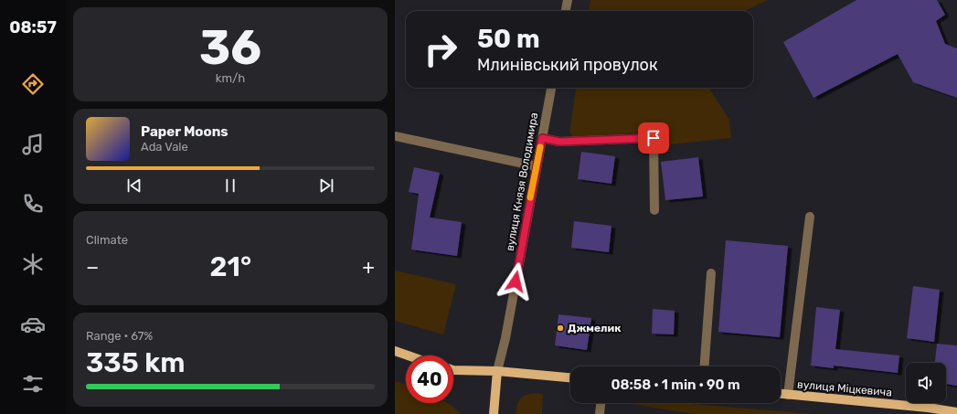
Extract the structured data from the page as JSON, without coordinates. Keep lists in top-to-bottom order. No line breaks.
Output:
{"streets":{"main road":["вулиця Князя Володимира","вулиця Міцкевича"]},"places":["Джмелик"],"page":{"tabs":"08:57","tile":[["36","km/h"],"Climate",["Range · 67%","335 km"]],"turn":["50 m","Млинівський провулок"],"song":["Paper Moons","Ada Vale"],"heat":["−","21°","+"],"limit":"40","trip":"08:58 · 1 min · 90 m"}}
